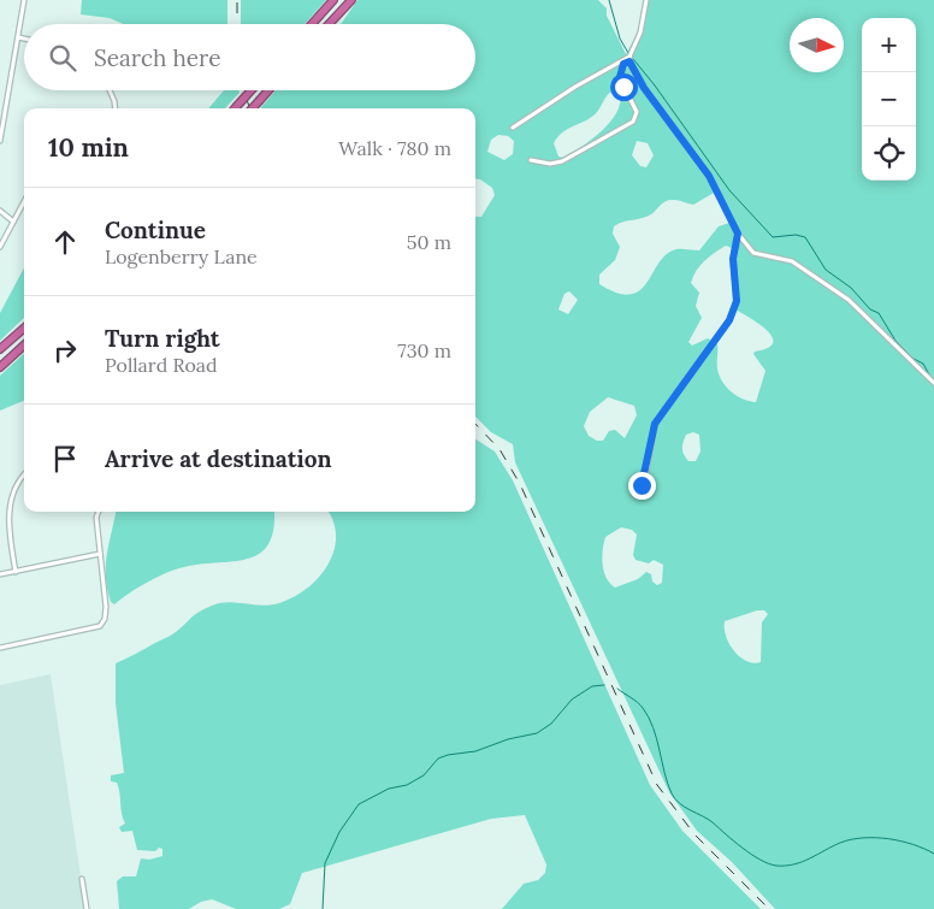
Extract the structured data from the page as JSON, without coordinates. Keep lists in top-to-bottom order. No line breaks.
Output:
{"north":"right","page":{"map_buttons":["+","−"],"search":"Search here","heading":["10 min","Walk · 780 m"],"list":[["Continue","Logenberry Lane","50 m"],["Turn right","Pollard Road","730 m"],"Arrive at destination"]}}
